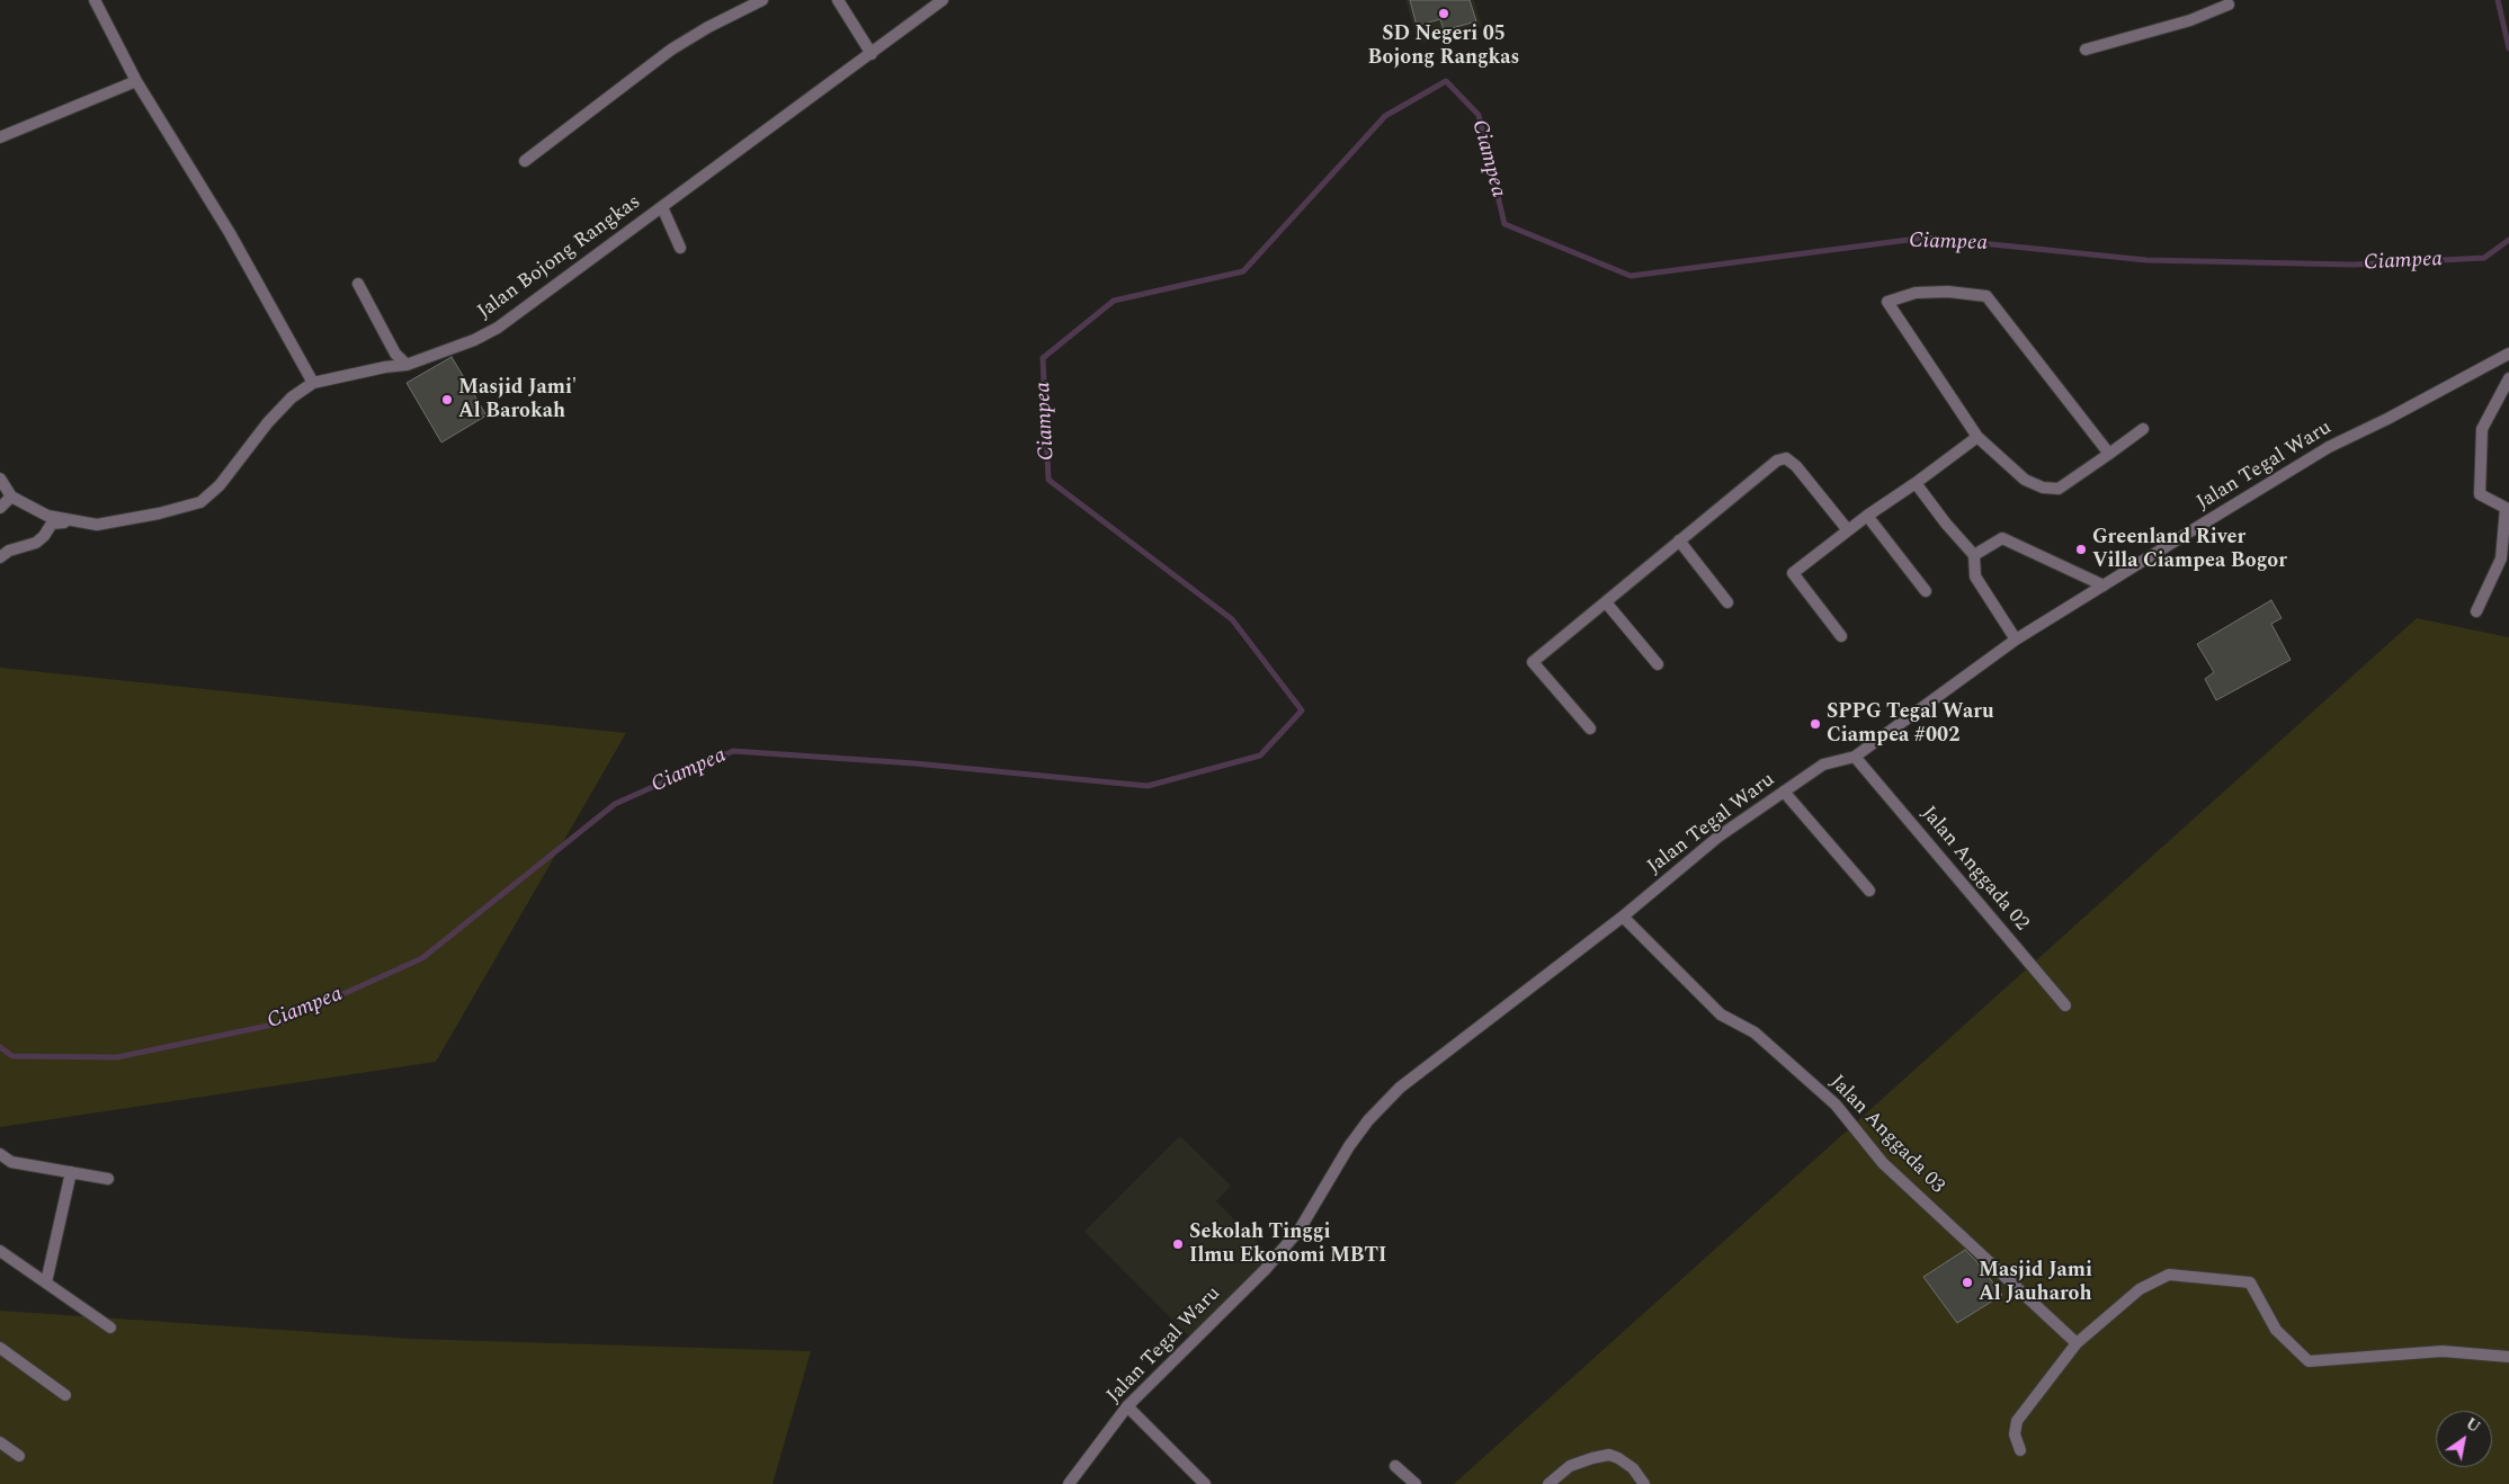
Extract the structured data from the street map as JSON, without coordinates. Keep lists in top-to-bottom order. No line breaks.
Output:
{"streets":{"street":["Jalan Bojong Rangkas","Jalan Tegal Waru","Jalan Anggada 02","Jalan Anggada 03"]},"crossings":[["Jalan Tegal Waru","Jalan Anggada 02"],["Jalan Tegal Waru","Jalan Anggada 03"]],"water":["Ciampea"],"places":["SD Negeri 05 Bojong Rangkas","Masjid Jami' Al Barokah","Greenland River Villa Ciampea Bogor","SPPG Tegal Waru Ciampea #002","Sekolah Tinggi Ilmu Ekonomi MBTI","Masjid Jami Al Jauharoh"],"north":"top right"}
